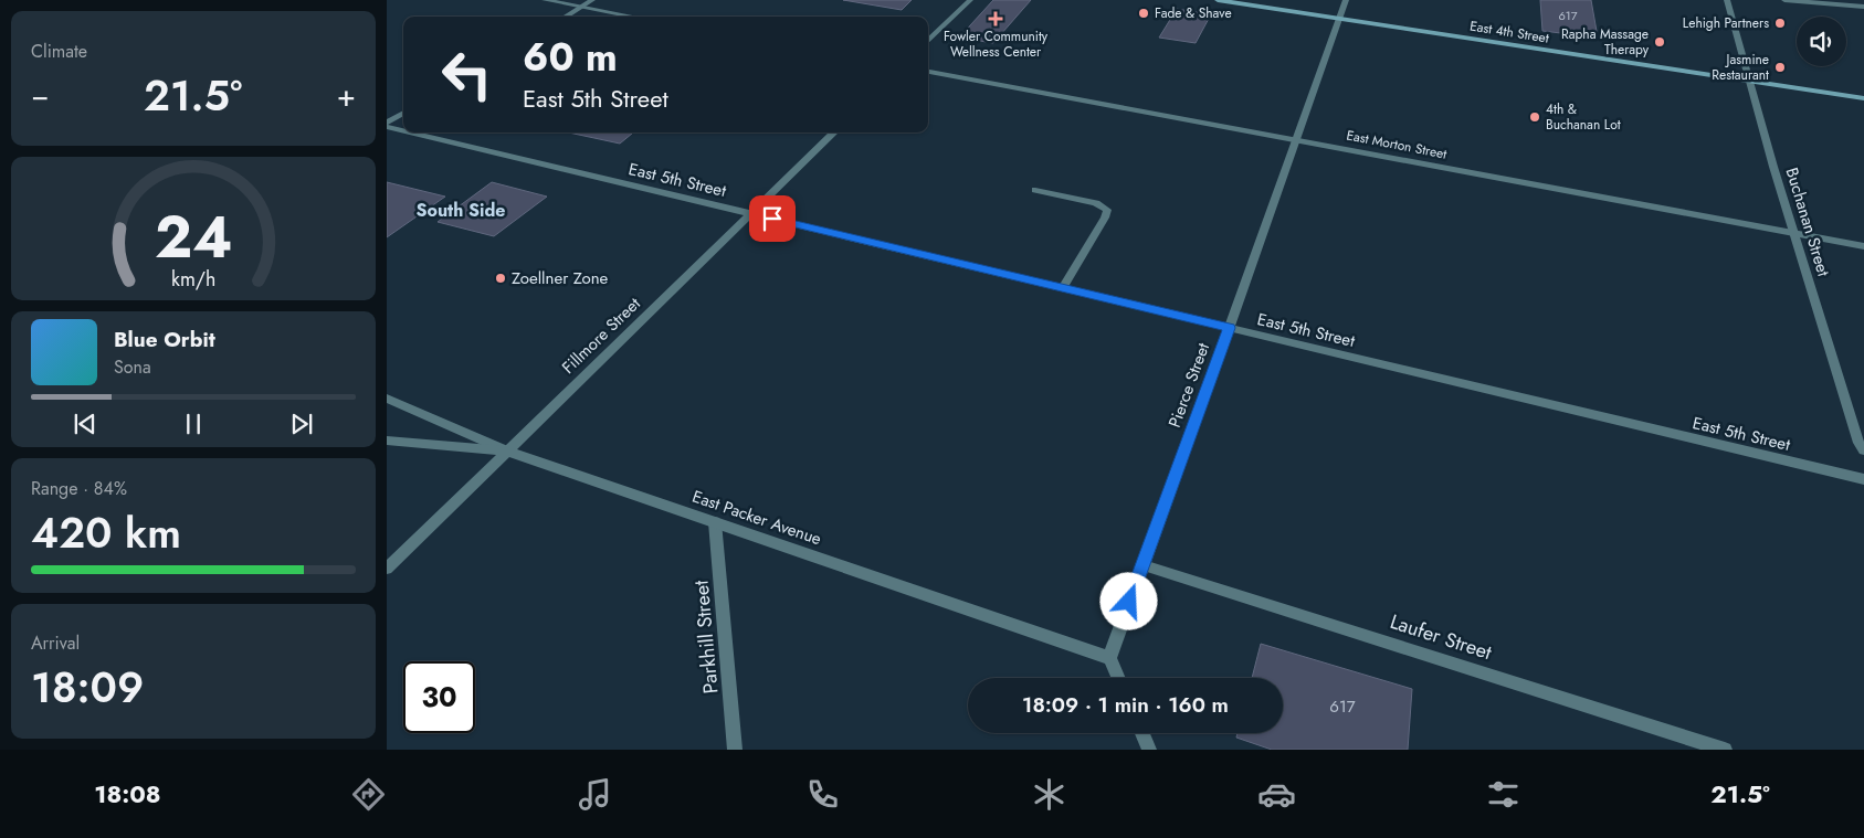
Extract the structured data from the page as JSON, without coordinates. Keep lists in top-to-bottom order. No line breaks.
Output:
{"streets":{"main road":["East 4th Street"],"street":["East Morton Street","East 5th Street","Buchanan Street","Fillmore Street","Pierce Street","East Packer Avenue","Parkhill Street","Laufer Street"]},"crossings":[["East 4th Street","Buchanan Street"],["East 4th Street","Pierce Street"],["East Morton Street","Buchanan Street"],["East Morton Street","Pierce Street"],["East 5th Street","Fillmore Street"],["East 5th Street","Pierce Street"],["Fillmore Street","East Packer Avenue"],["Pierce Street","East Packer Avenue"],["Pierce Street","Laufer Street"],["East Packer Avenue","Parkhill Street"]],"districts":["South Side"],"places":{"other":["Fade & Shave","Lehigh Partners","Rapha Massage Therapy","Jasmine Restaurant","4th & Buchanan Lot","Zoellner Zone"],"health":["Fowler Community Wellness Center"]},"house_numbers":["617","617"],"page":{"tile":["Climate",["Range · 84%","420 km"],["Arrival","18:09"]],"turn":["60 m","East 5th Street"],"heat":["−","21.5°","+"],"song":["Blue Orbit","Sona"],"limit":"30","trip":"18:09 · 1 min · 160 m","tabs":["18:08","21.5°"],"gauge":["24","km/h"]}}
